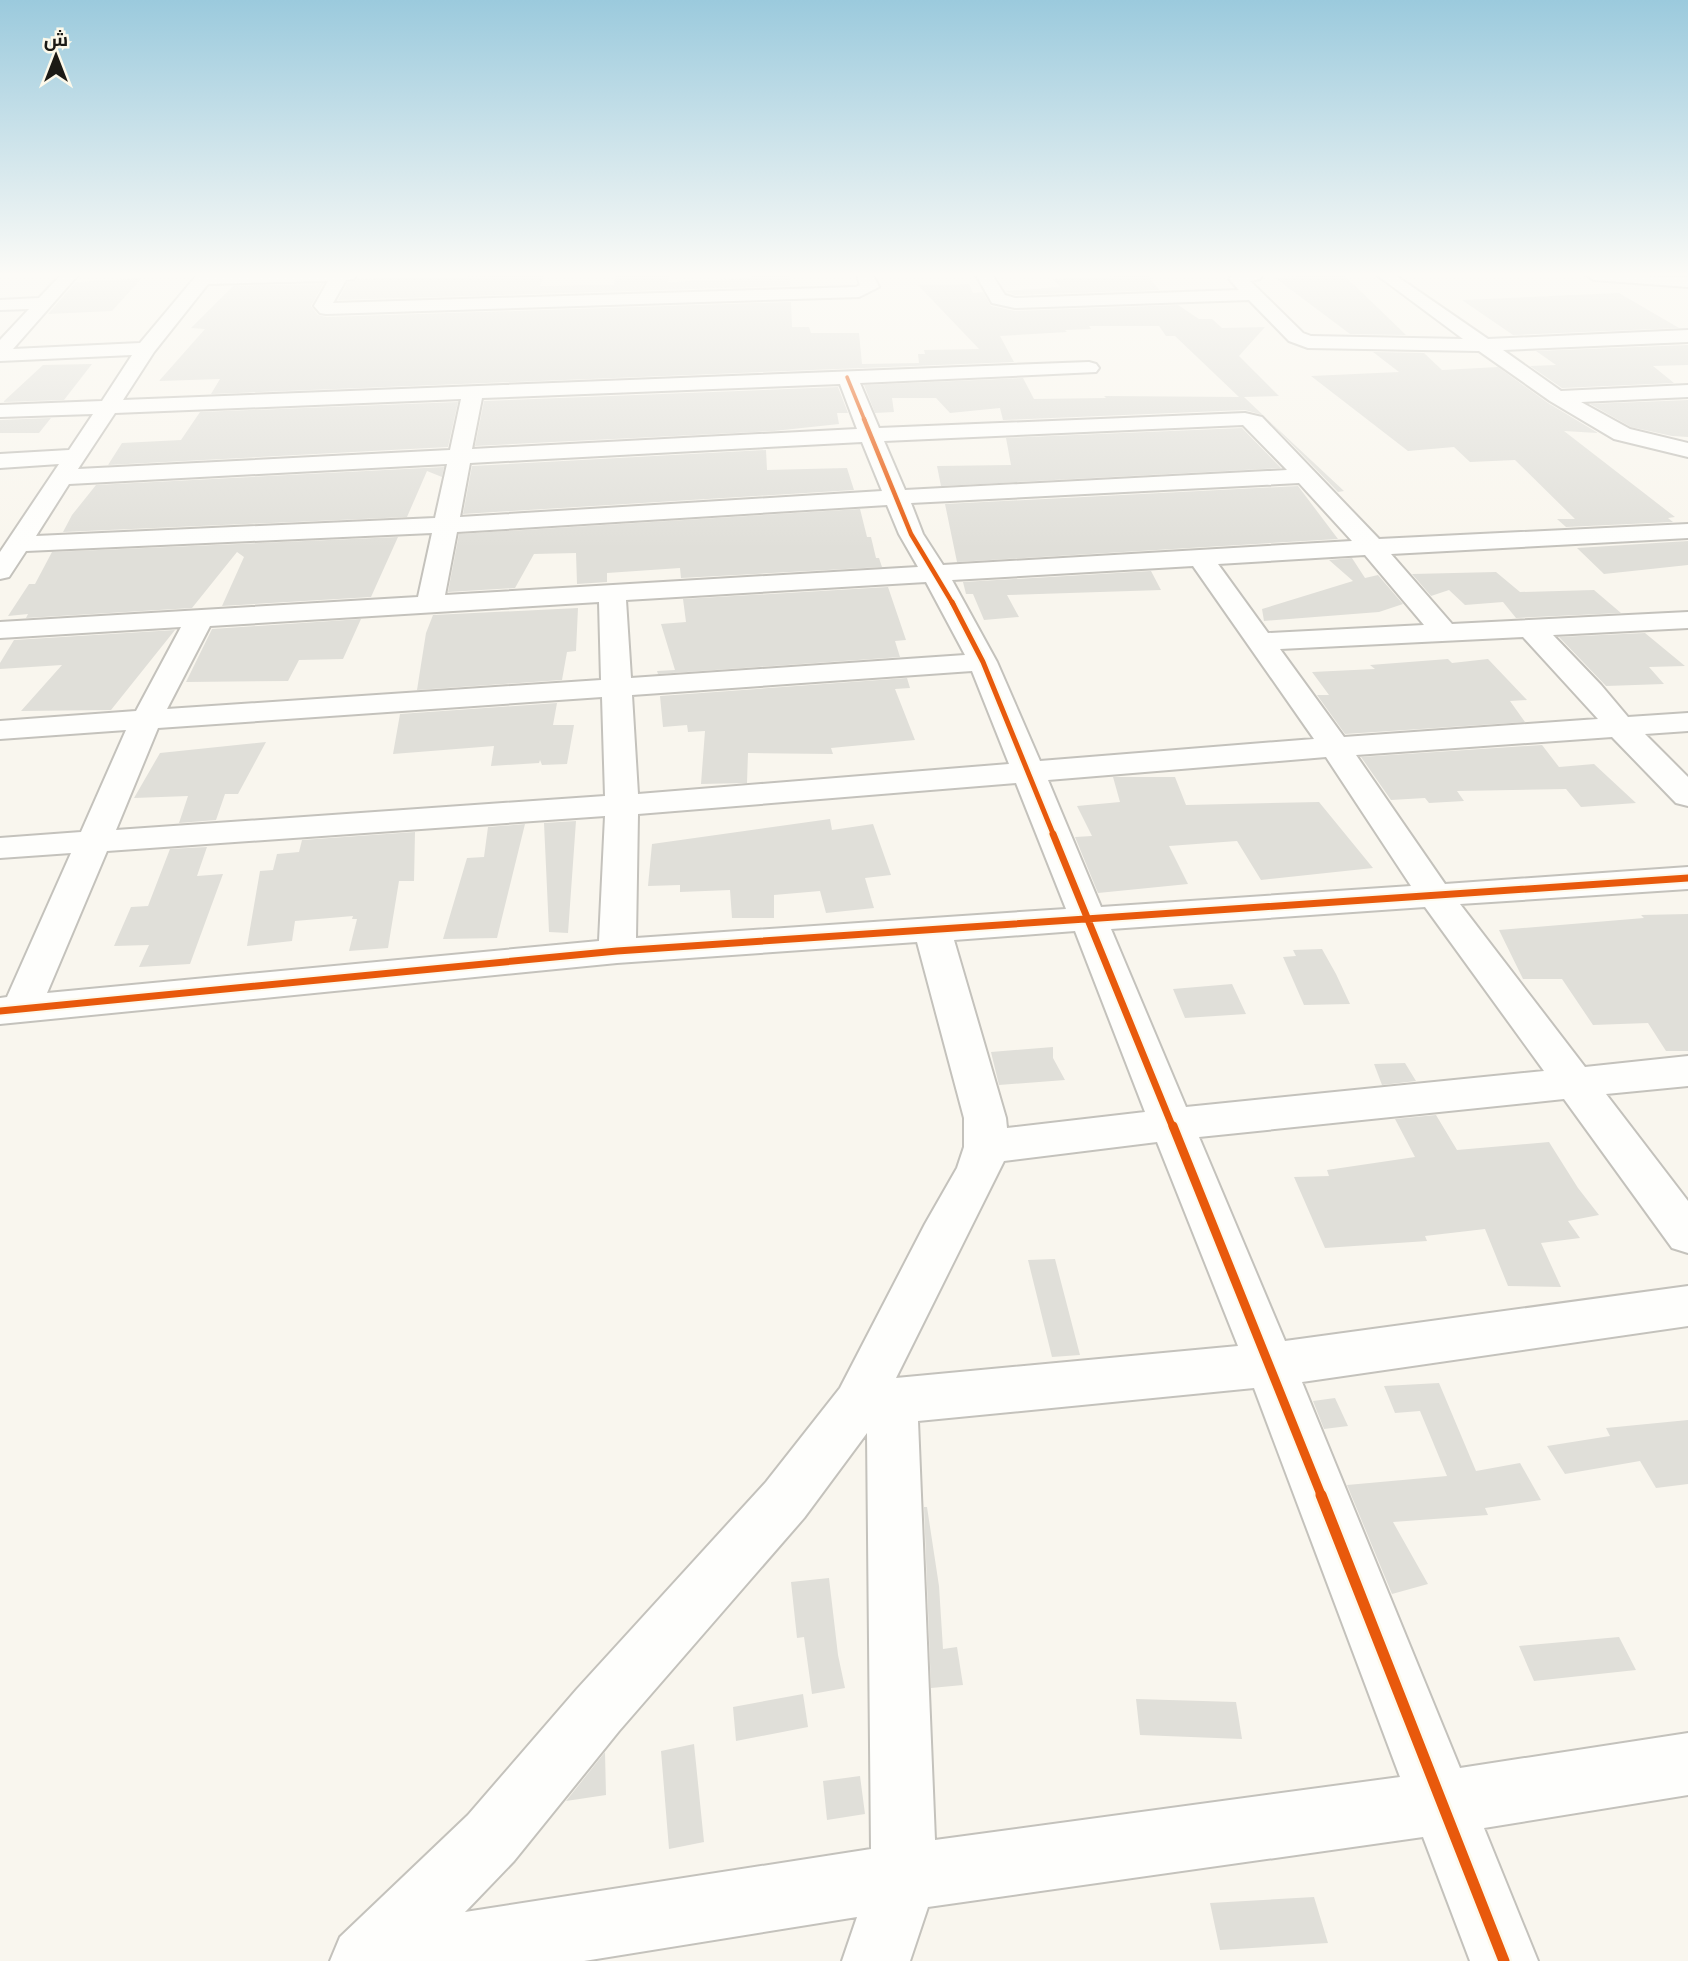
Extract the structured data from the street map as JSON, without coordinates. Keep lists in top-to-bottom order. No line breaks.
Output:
{"north":"top"}
